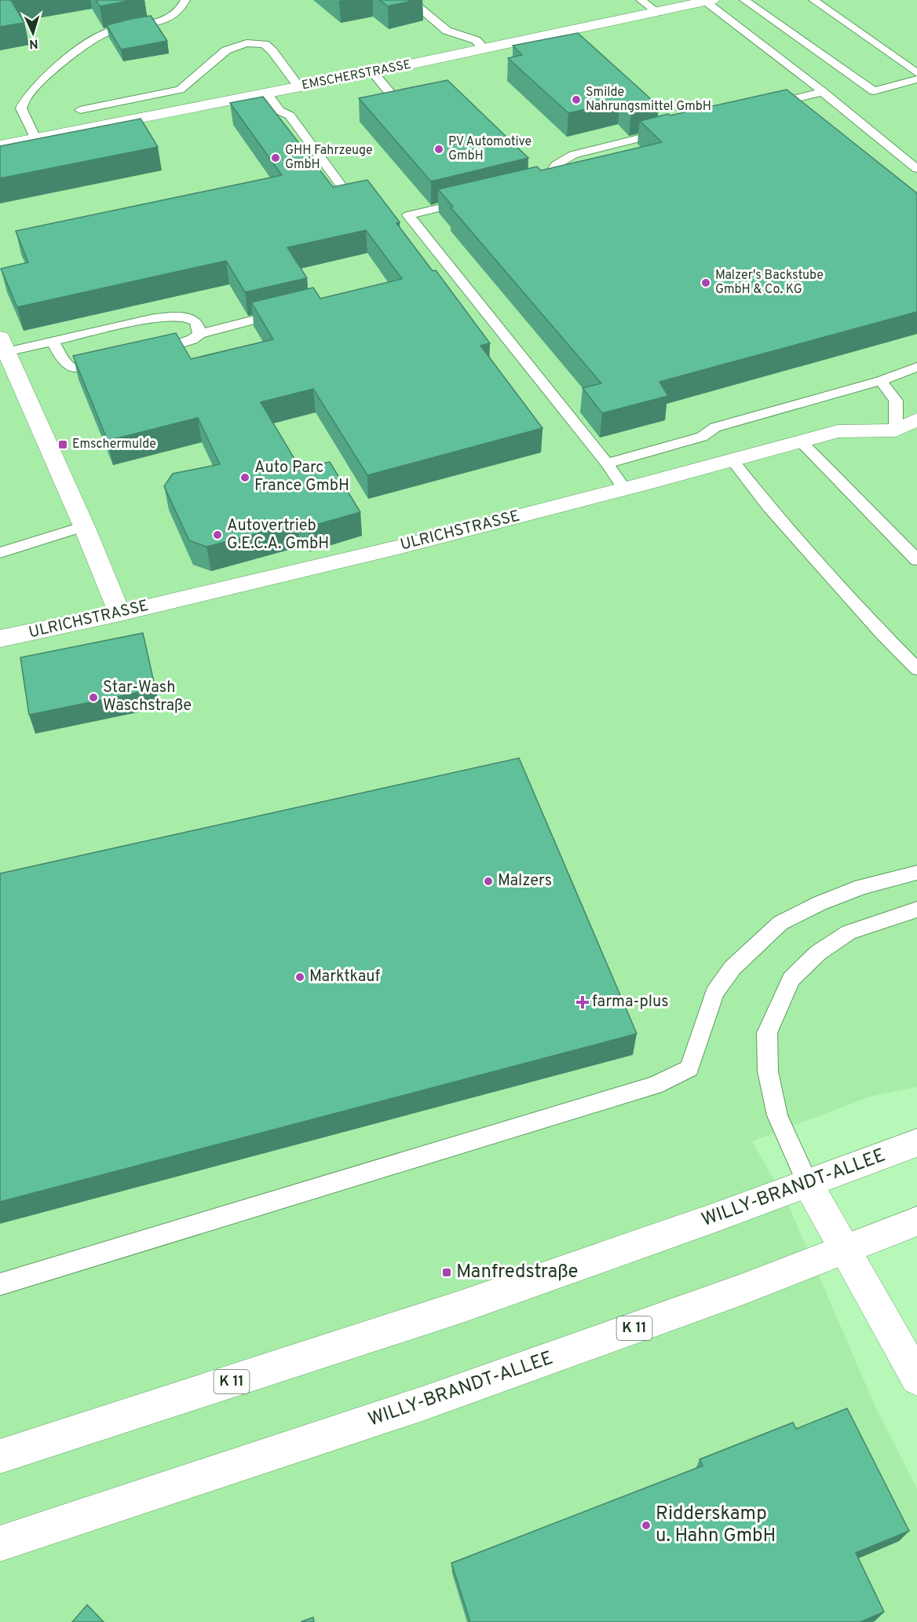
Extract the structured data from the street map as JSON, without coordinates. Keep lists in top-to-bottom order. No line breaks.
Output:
{"streets":{"street":["EMSCHERSTRASSE","ULRICHSTRASSE","WILLY-BRANDT-ALLEE","K 11"]},"places":{"other":["Smilde Nahrungsmittel GmbH","PV Automotive GmbH","GHH Fahrzeuge GmbH","Malzer's Backstube GmbH & Co. KG","Auto Parc France GmbH","Autovertrieb G.E.C.A. GmbH","Star-Wash Waschstraße","Malzers","Marktkauf","Ridderskamp u. Hahn GmbH"],"transit":["Emschermulde","Manfredstraße"],"health":["farma-plus"]},"north":"bottom"}
